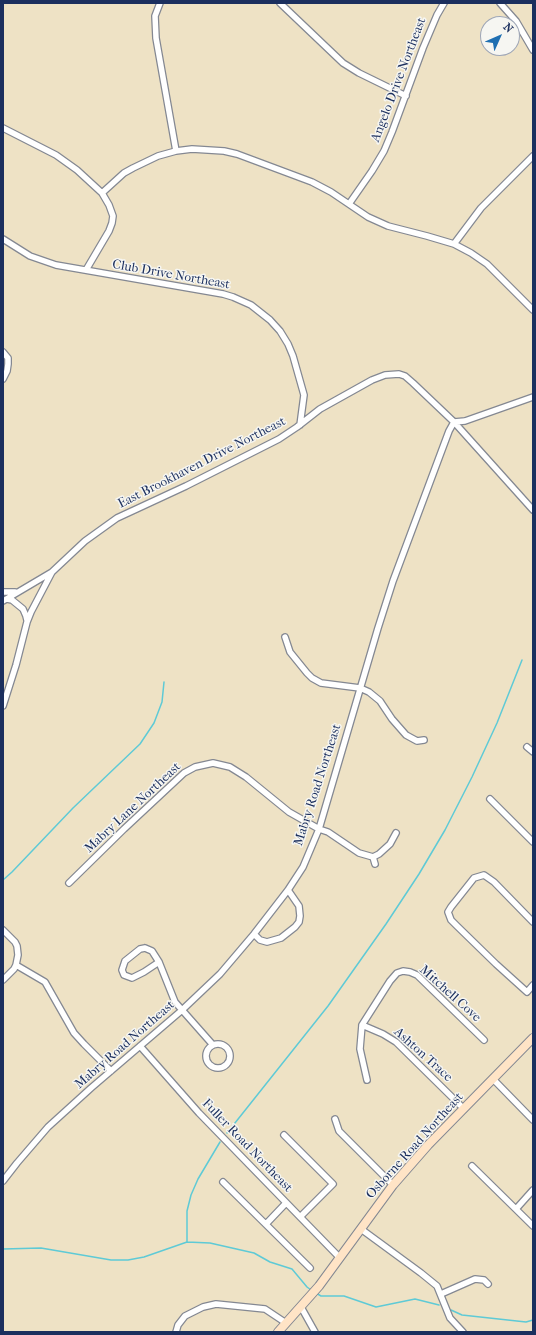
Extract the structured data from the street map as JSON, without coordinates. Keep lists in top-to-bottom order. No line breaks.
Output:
{"streets":{"street":["Angelo Drive Northeast","Club Drive Northeast","East Brookhaven Drive Northeast","Mabry Road Northeast","Mabry Lane Northeast","Mitchell Cove","Ashton Trace","Fuller Road Northeast","Osborne Road Northeast"]},"crossings":[["Club Drive Northeast","East Brookhaven Drive Northeast"],["East Brookhaven Drive Northeast","Mabry Road Northeast"],["Mabry Road Northeast","Mabry Lane Northeast"],["Mabry Road Northeast","Fuller Road Northeast"],["Mitchell Cove","Ashton Trace"],["Ashton Trace","Osborne Road Northeast"],["Fuller Road Northeast","Osborne Road Northeast"]],"north":"top right"}
